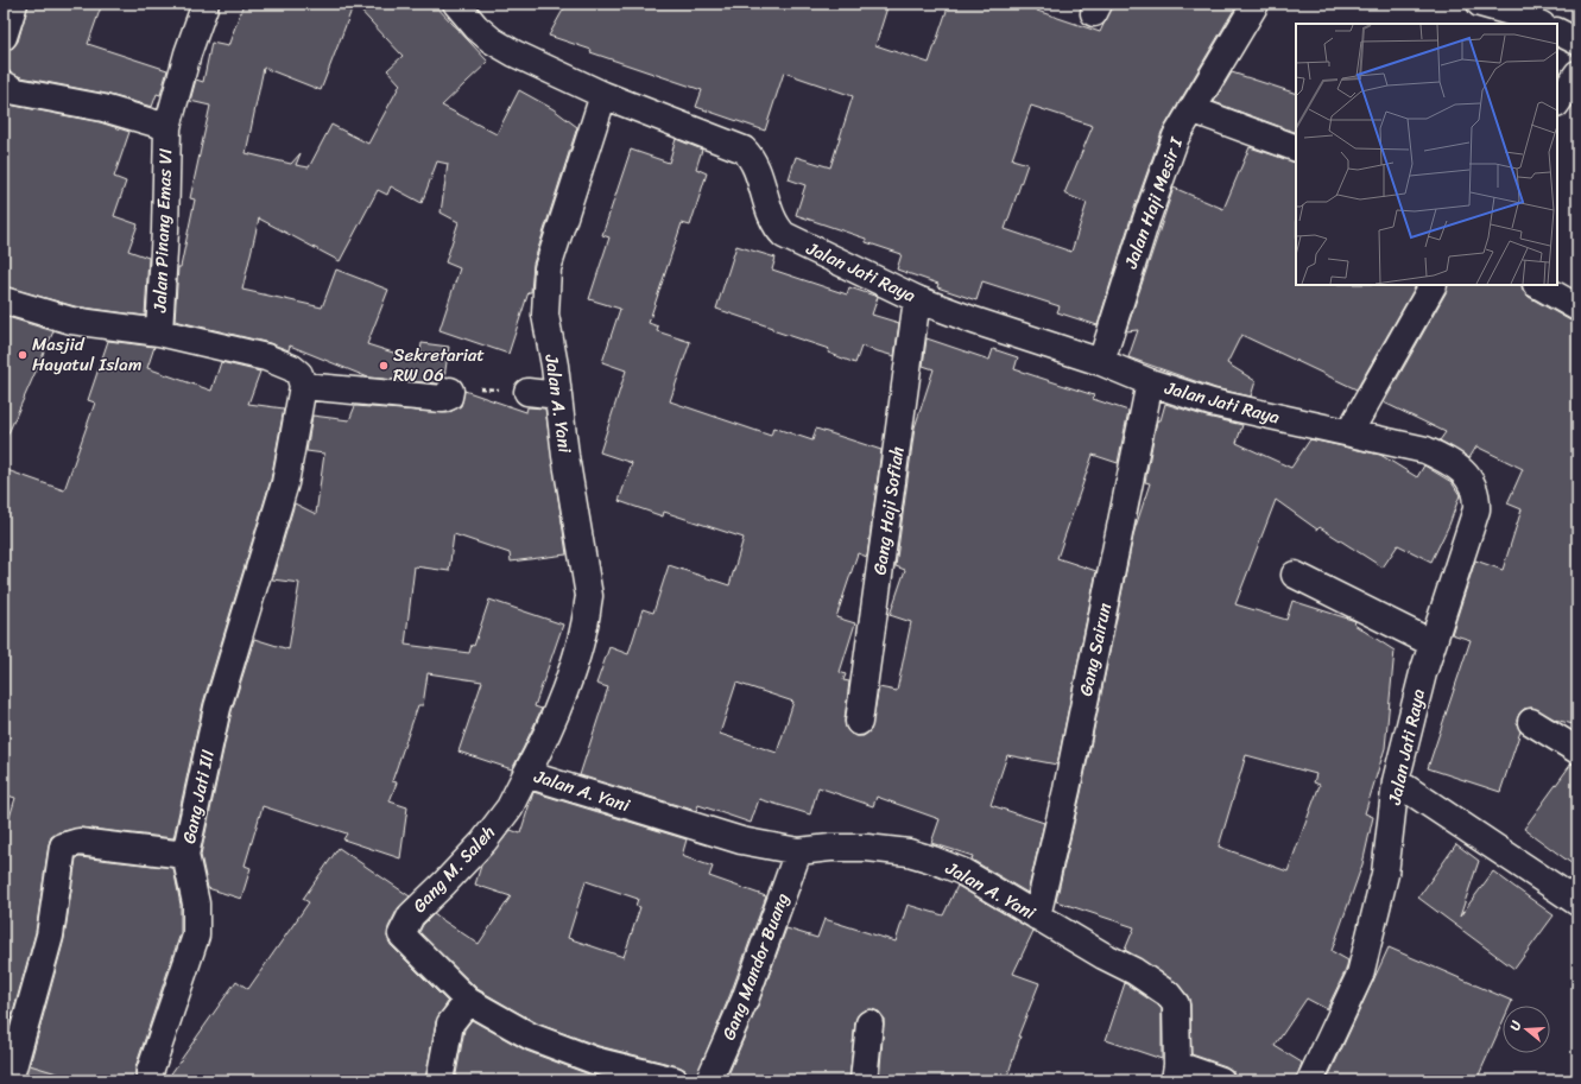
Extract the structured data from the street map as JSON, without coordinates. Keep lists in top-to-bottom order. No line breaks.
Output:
{"streets":{"street":["Jalan Haji Mesir I","Jalan Pinang Emas VI","Jalan Jati Raya","Jalan A. Yani","Gang Haji Sofiah","Gang Sairun","Gang Jati III","Gang M. Saleh","Gang Mandor Buang"]},"crossings":[["Jalan Haji Mesir I","Jalan Jati Raya"],["Jalan Jati Raya","Jalan A. Yani"],["Jalan Jati Raya","Gang Haji Sofiah"],["Jalan Jati Raya","Gang Sairun"],["Jalan A. Yani","Gang Sairun"],["Jalan A. Yani","Gang M. Saleh"],["Jalan A. Yani","Gang Mandor Buang"]],"places":["Masjid Hayatul Islam","Sekretariat RW 06"],"north":"left"}
